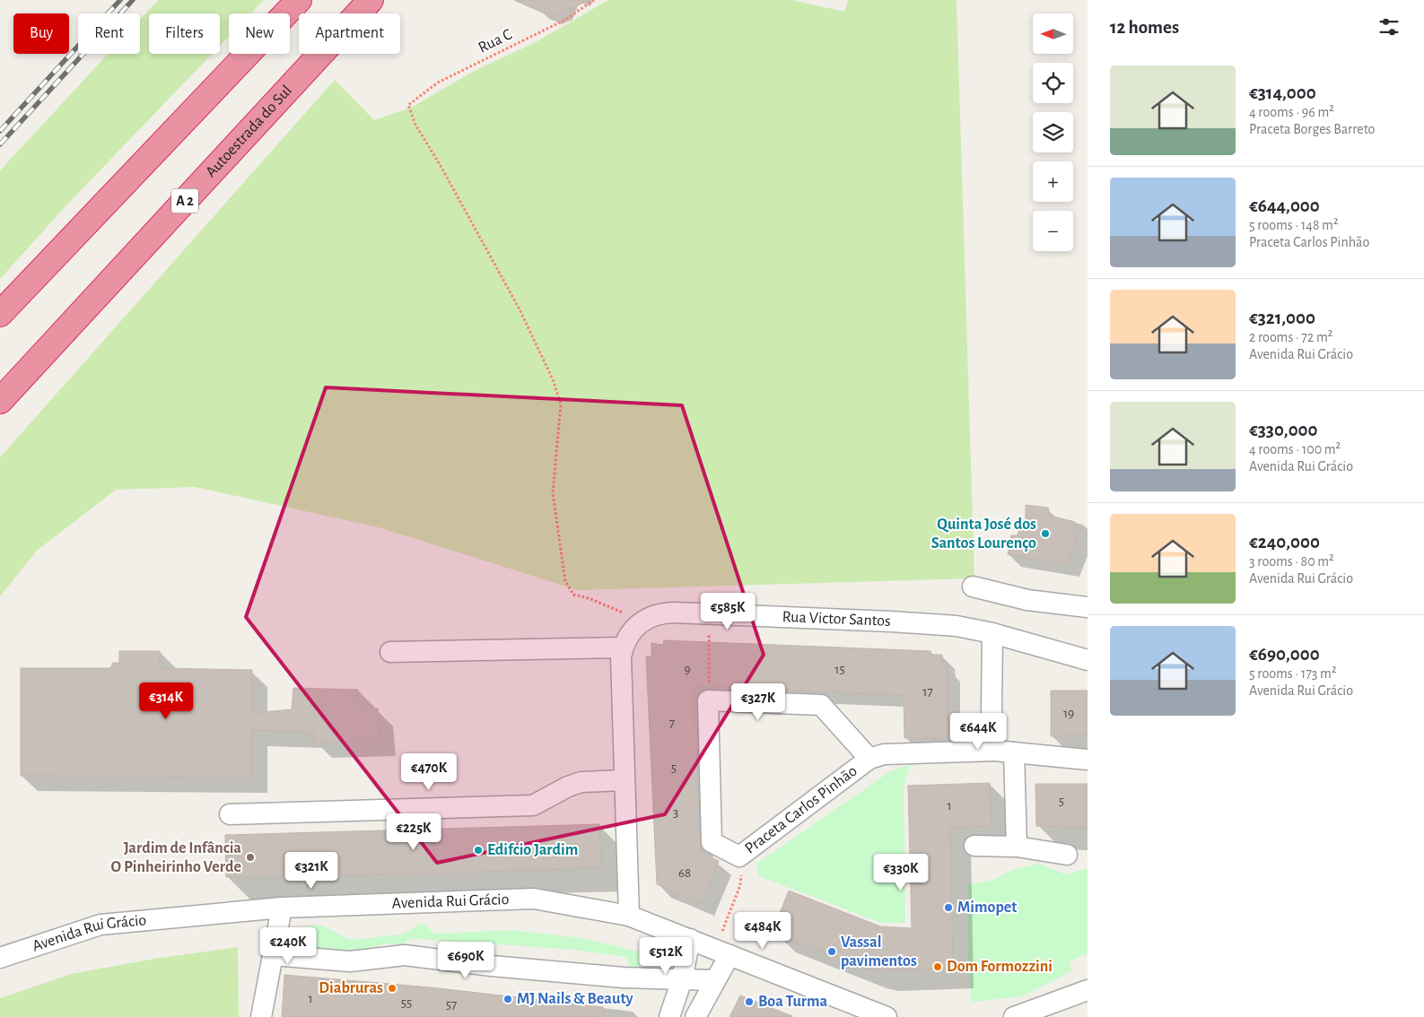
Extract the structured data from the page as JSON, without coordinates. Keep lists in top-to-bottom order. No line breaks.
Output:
{"streets":{"highway":["Autoestrada do Sul","A 2"],"street":["Rua Victor Santos","Praceta Carlos Pinhão","Avenida Rui Grácio"],"path":["Rua C"]},"crossings":[["Rua C","Rua Victor Santos"],["Rua Victor Santos","Avenida Rui Grácio"]],"places":["Quinta José dos Santos Lourenço","Edifcio Jardim","Jardim de Infância O Pinheirinho Verde","Mimopet","Vassal pavimentos","Dom Formozzini","Diabruras","MJ Nails & Beauty","Boa Turma"],"house_numbers":["9","15","17","19","7","5","5","1","3","68","1","55","57"],"north":"left","page":{"heading":"12 homes","map_buttons":["+","−"],"chip":["Buy","Rent","Filters","New","Apartment"],"list":[{"name":"€314,000","note":"4 rooms · 96 m² · Praceta Borges Barreto"},{"name":"€644,000","note":"5 rooms · 148 m² · Praceta Carlos Pinhão"},{"name":"€321,000","note":"2 rooms · 72 m² · Avenida Rui Grácio"},{"name":"€330,000","note":"4 rooms · 100 m² · Avenida Rui Grácio"},{"name":"€240,000","note":"3 rooms · 80 m² · Avenida Rui Grácio"},{"name":"€690,000","note":"5 rooms · 173 m² · Avenida Rui Grácio"}],"price":["€585K","€314K","€327K","€644K","€470K","€225K","€321K","€330K","€484K","€240K","€512K","€690K"]}}
